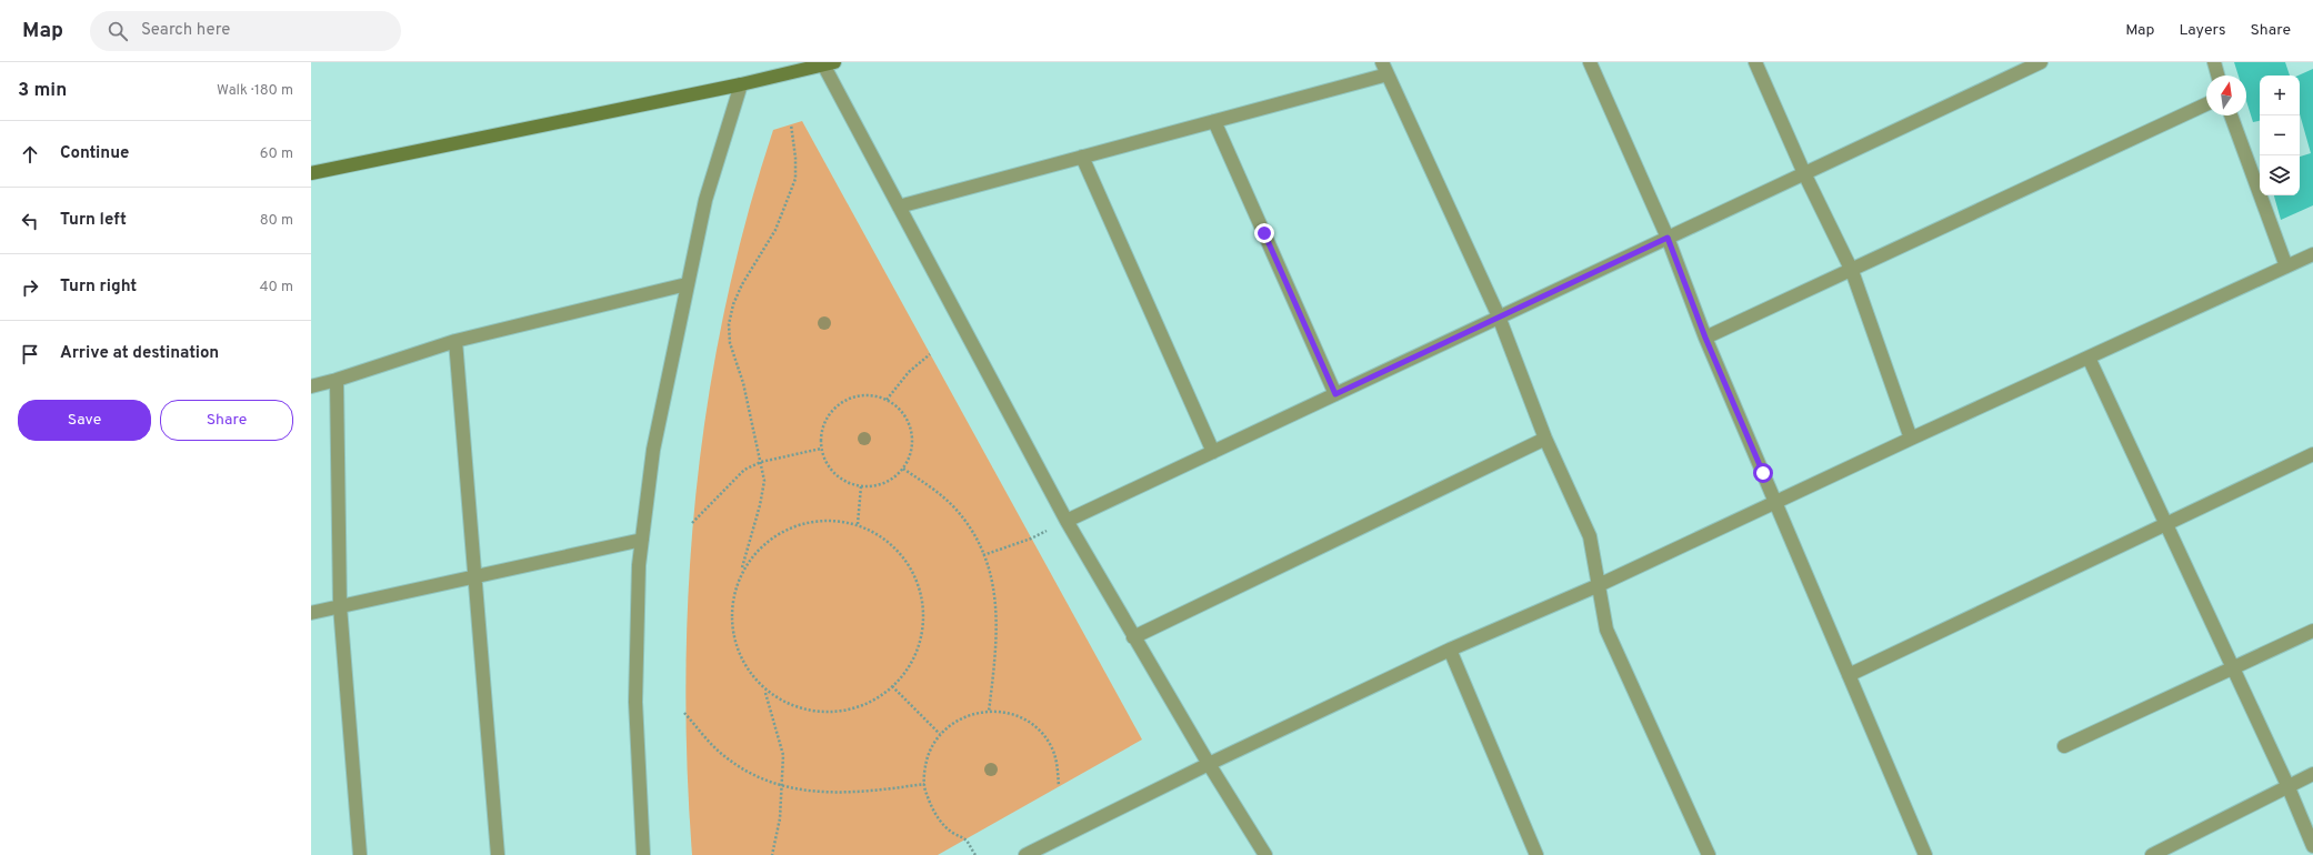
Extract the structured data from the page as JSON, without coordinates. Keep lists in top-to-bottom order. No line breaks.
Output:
{"north":"top","page":{"header":"Map","search":"Search here","nav":["Map","Layers","Share"],"heading":["3 min","Walk · 180 m"],"map_buttons":["+","−"],"list":[["Continue","60 m"],["Turn left","80 m"],["Turn right","40 m"],"Arrive at destination"],"buttons":["Save","Share"]}}
